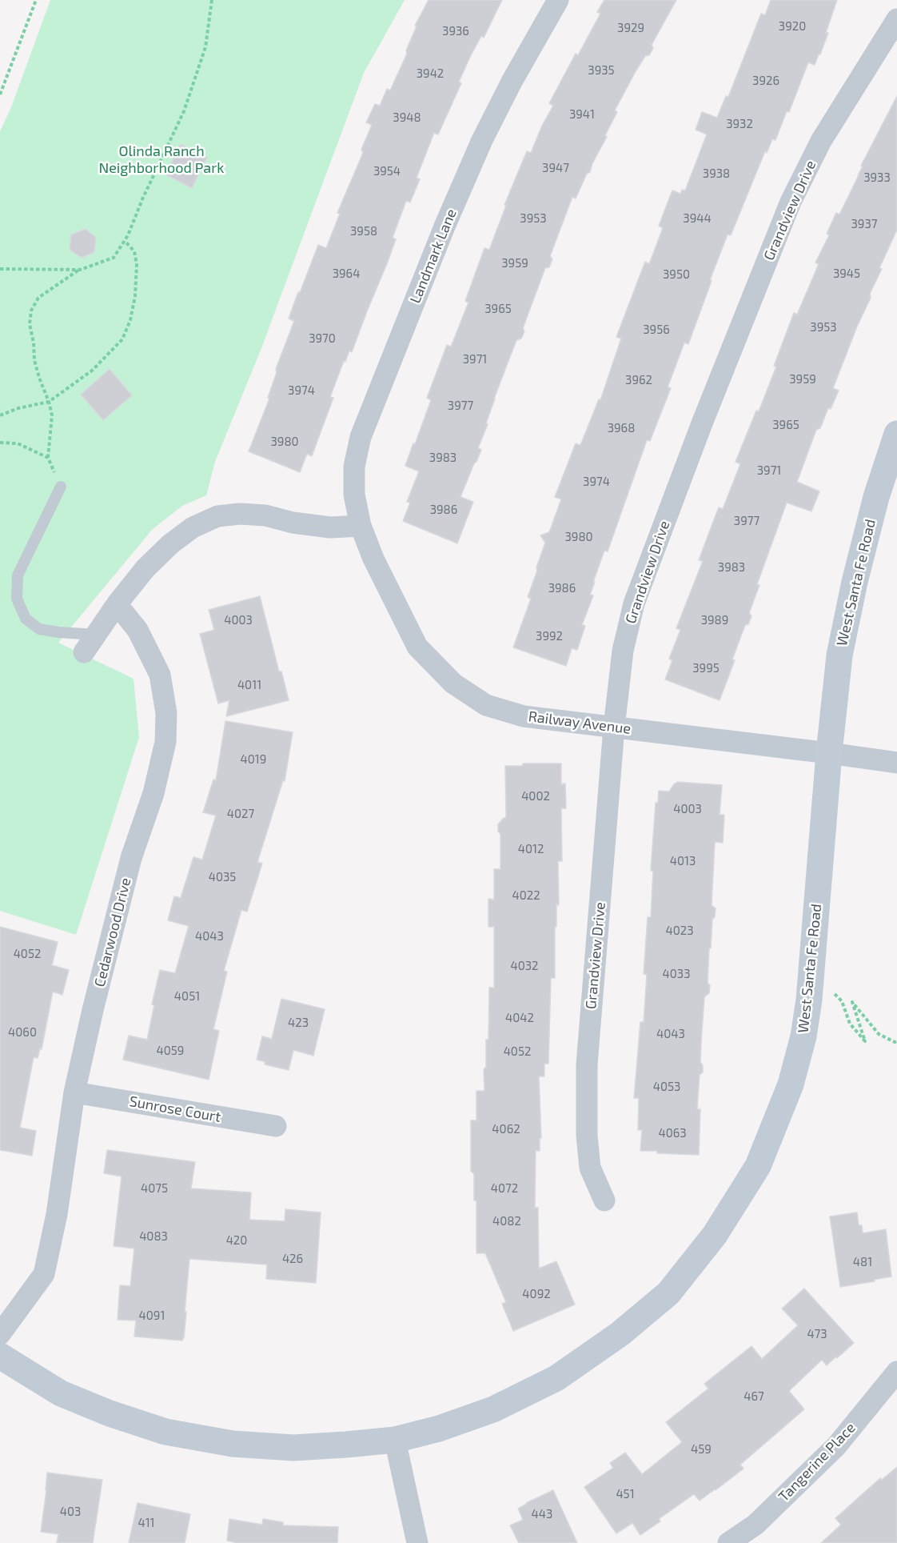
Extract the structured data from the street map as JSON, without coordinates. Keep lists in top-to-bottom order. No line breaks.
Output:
{"streets":{"street":["Grandview Drive","Landmark Lane","West Santa Fe Road","Railway Avenue","Cedarwood Drive","Sunrose Court","Tangerine Place"]},"crossings":[["Grandview Drive","Railway Avenue"],["Landmark Lane","Railway Avenue"],["West Santa Fe Road","Railway Avenue"],["Cedarwood Drive","Sunrose Court"]],"parks":["Olinda Ranch Neighborhood Park"],"house_numbers":["3920","3929","3936","3935","3942","3926","3941","3948","3932","3947","3954","3938","3933","3953","3944","3937","3958","3959","3964","3945","3950","3965","3953","3956","3970","3971","3959","3962","3974","3977","3965","3968","3980","3983","3971","3974","3986","3977","3980","3983","3986","4003","3989","3992","3995","4011","4019","4002","4003","4027","4012","4013","4035","4022","4023","4043","4052","4032","4033","4051","4042","423","4060","4043","4059","4052","4053","4062","4063","4075","4072","4082","4083","420","426","481","4092","4091","473","467","459","451","403","443","411"]}
